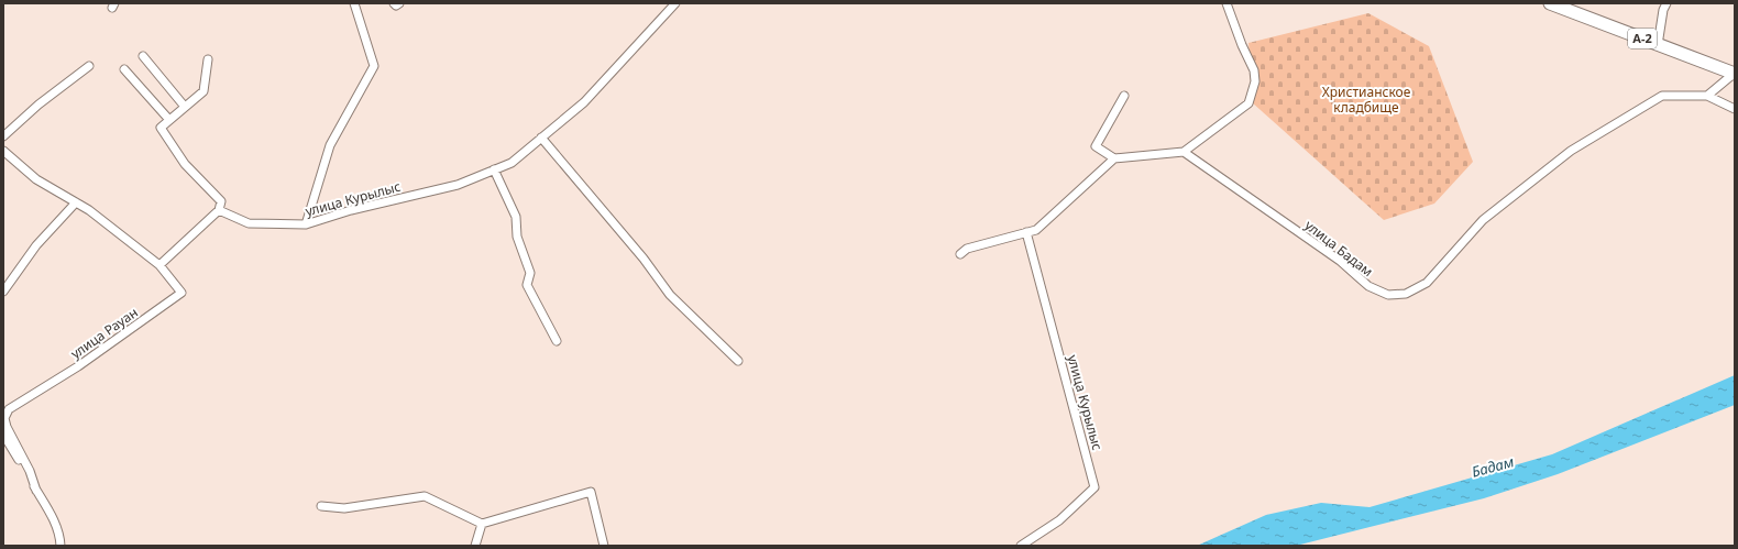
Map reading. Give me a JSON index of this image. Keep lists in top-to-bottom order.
{
  "streets": {
    "highway": ["A-2"],
    "street": ["улица Курылыс", "улица Бадам", "улица Рауан"]
  },
  "water": ["Бадам"],
  "parks": ["Христианское кладбище"]
}
